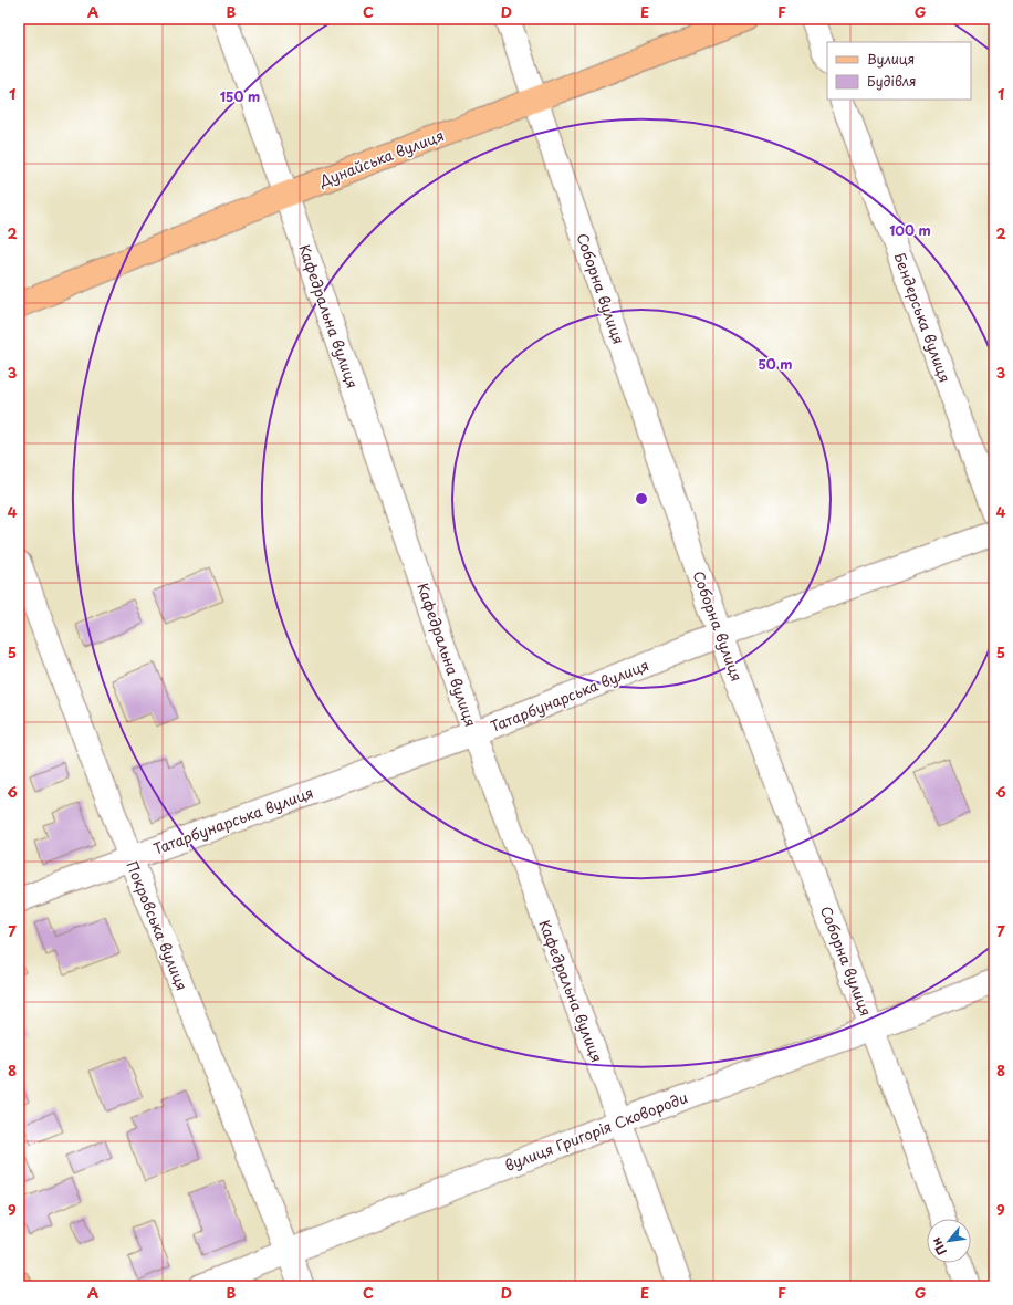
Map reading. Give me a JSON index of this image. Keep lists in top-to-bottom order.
{
  "streets": {
    "main road": ["Дунайська вулиця"],
    "street": [
      "Соборна вулиця",
      "Кафедральна вулиця",
      "Бендерська вулиця",
      "Татарбунарська вулиця",
      "Покровська вулиця",
      "вулиця Григорія Сковороди"
    ]
  },
  "crossings": [
    ["Дунайська вулиця", "Соборна вулиця"],
    ["Дунайська вулиця", "Кафедральна вулиця"],
    ["Соборна вулиця", "Татарбунарська вулиця"],
    ["Соборна вулиця", "вулиця Григорія Сковороди"],
    ["Кафедральна вулиця", "Татарбунарська вулиця"],
    ["Кафедральна вулиця", "вулиця Григорія Сковороди"],
    ["Татарбунарська вулиця", "Покровська вулиця"],
    ["Покровська вулиця", "вулиця Григорія Сковороди"]
  ],
  "legend": ["Вулиця", "Будівля"],
  "north": "bottom left",
  "grid": {
    "columns": [
      "A",
      "B",
      "C",
      "D",
      "E",
      "F",
      "G"
    ],
    "rows": [
      "1",
      "2",
      "3",
      "4",
      "5",
      "6",
      "7",
      "8",
      "9"
    ]
  },
  "rings": ["150 m", "100 m", "50 m"]
}
